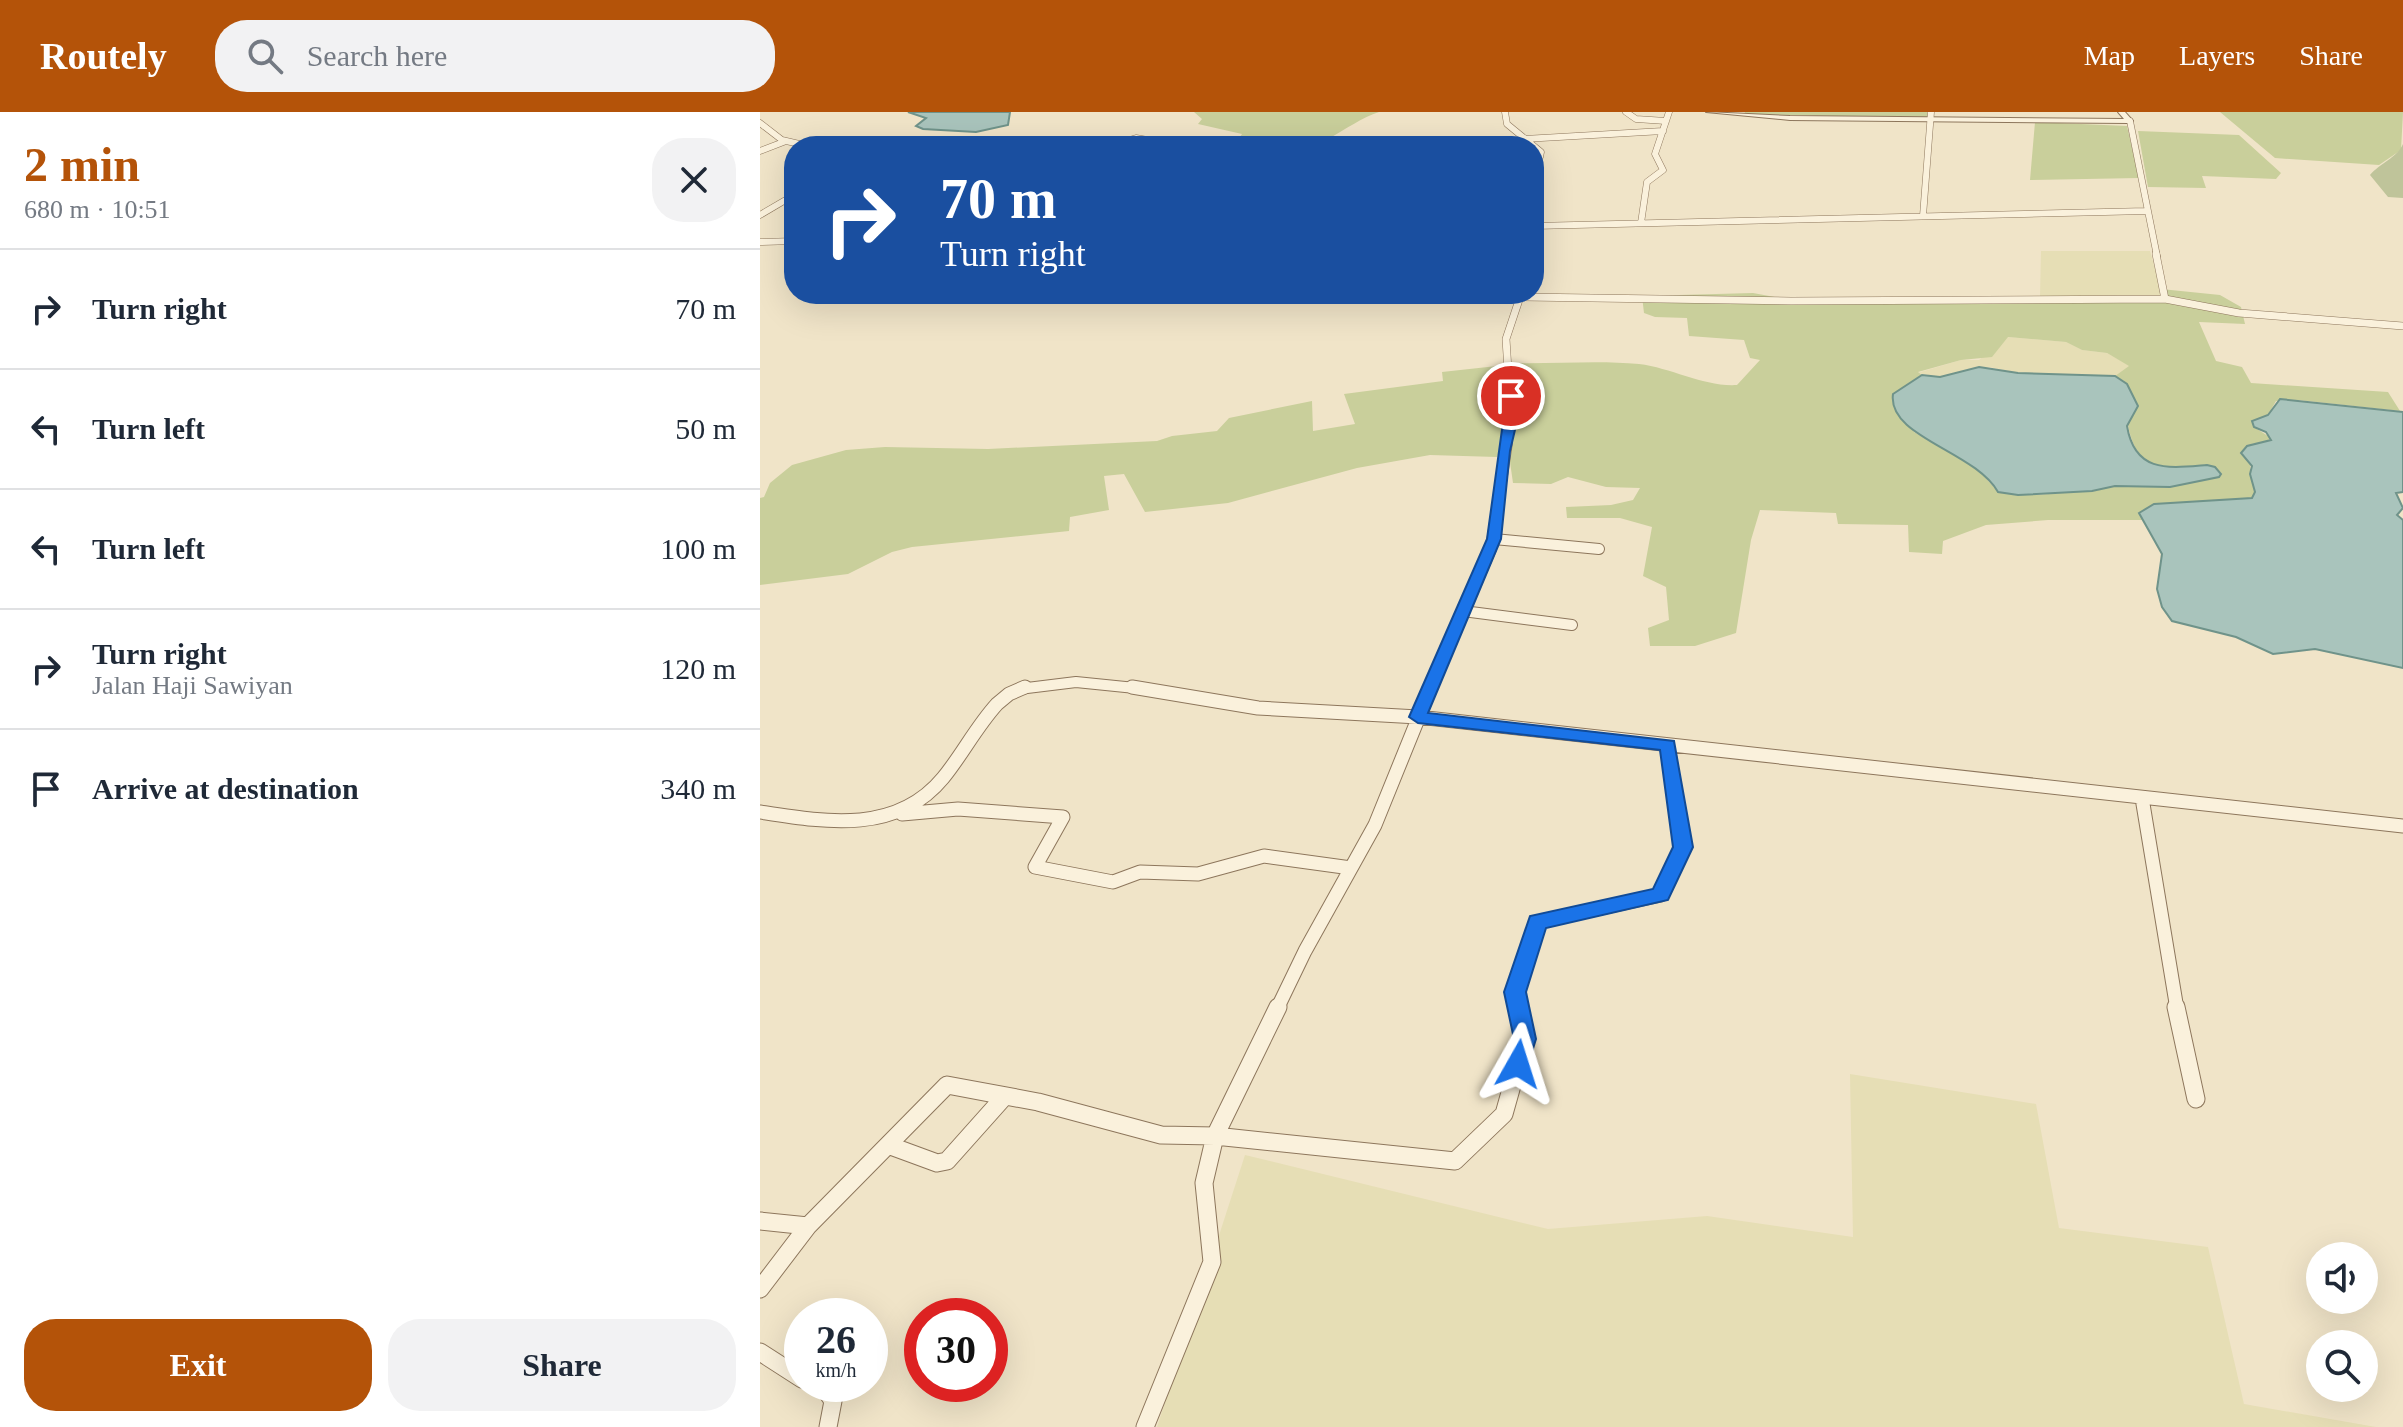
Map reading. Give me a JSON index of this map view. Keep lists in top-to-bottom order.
{
  "page": {
    "header": "Routely",
    "search": "Search here",
    "nav": ["Map", "Layers", "Share"],
    "heading": ["2 min", "680 m · 10:51"],
    "turn": ["70 m", "Turn right"],
    "list": [
      {
        "name": "Turn right",
        "value": "70 m"
      },
      {
        "name": "Turn left",
        "value": "50 m"
      },
      {
        "name": "Turn left",
        "value": "100 m"
      },
      {
        "name": "Turn right",
        "note": "Jalan Haji Sawiyan",
        "value": "120 m"
      },
      {
        "name": "Arrive at destination",
        "value": "340 m"
      }
    ],
    "speed": "26 km/h",
    "limit": "30",
    "buttons": ["Exit", "Share"]
  }
}
